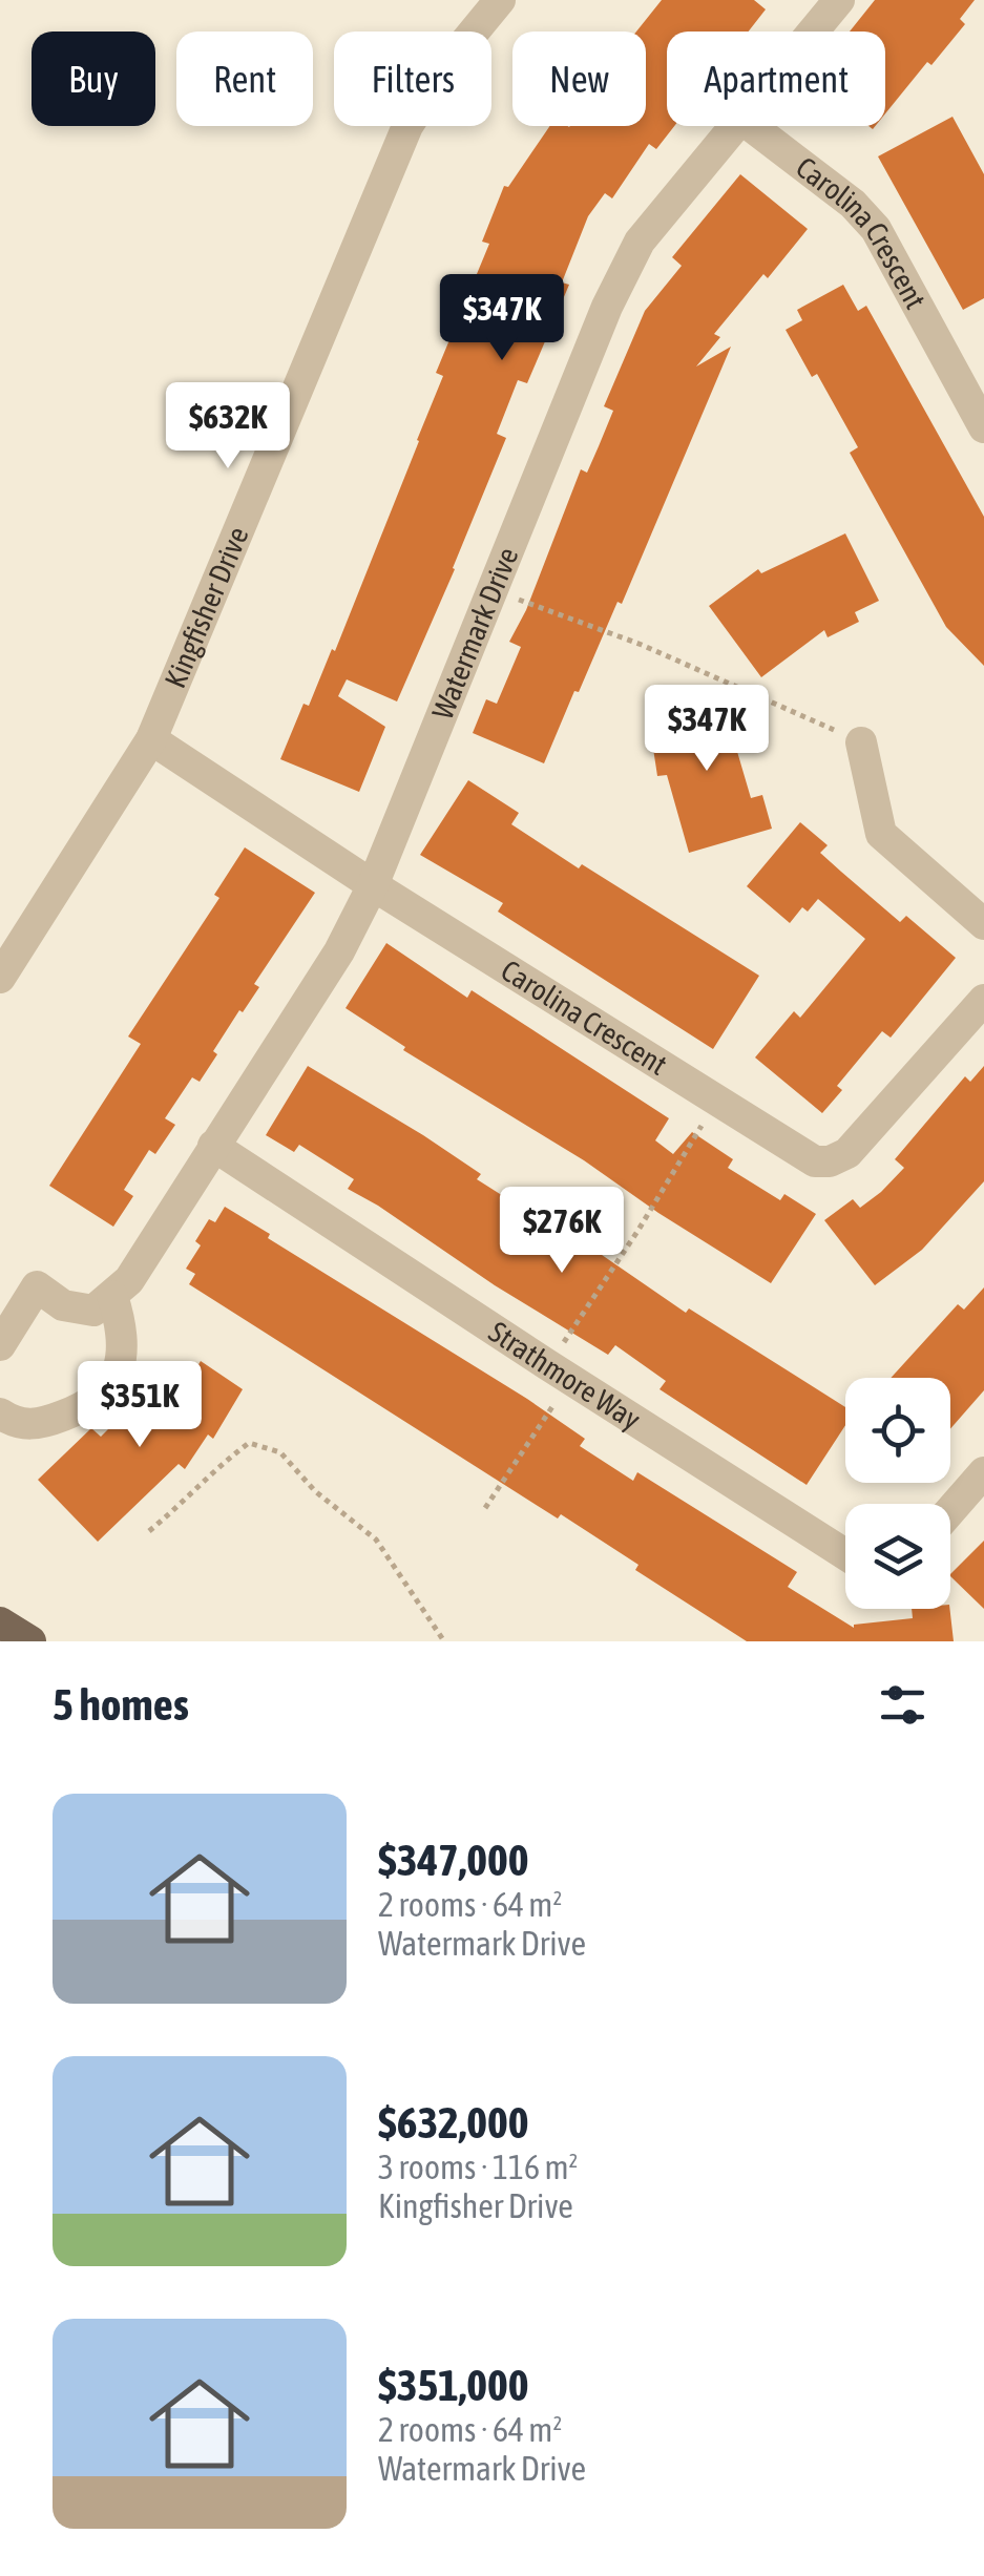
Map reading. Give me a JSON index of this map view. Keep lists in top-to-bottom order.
{
  "streets": {
    "street": [
      "Carolina Crescent",
      "Kingfisher Drive",
      "Watermark Drive",
      "Strathmore Way"
    ]
  },
  "crossings": [
    ["Carolina Crescent", "Kingfisher Drive"],
    ["Carolina Crescent", "Watermark Drive"],
    ["Watermark Drive", "Strathmore Way"]
  ],
  "page": {
    "chip": [
      "Buy",
      "Rent",
      "Filters",
      "New",
      "Apartment"
    ],
    "price": [
      "$347K",
      "$632K",
      "$347K",
      "$276K",
      "$351K"
    ],
    "heading": "5 homes",
    "list": [
      {
        "name": "$347,000",
        "note": "2 rooms · 64 m² · Watermark Drive"
      },
      {
        "name": "$632,000",
        "note": "3 rooms · 116 m² · Kingfisher Drive"
      },
      {
        "name": "$351,000",
        "note": "2 rooms · 64 m² · Watermark Drive"
      }
    ]
  }
}
